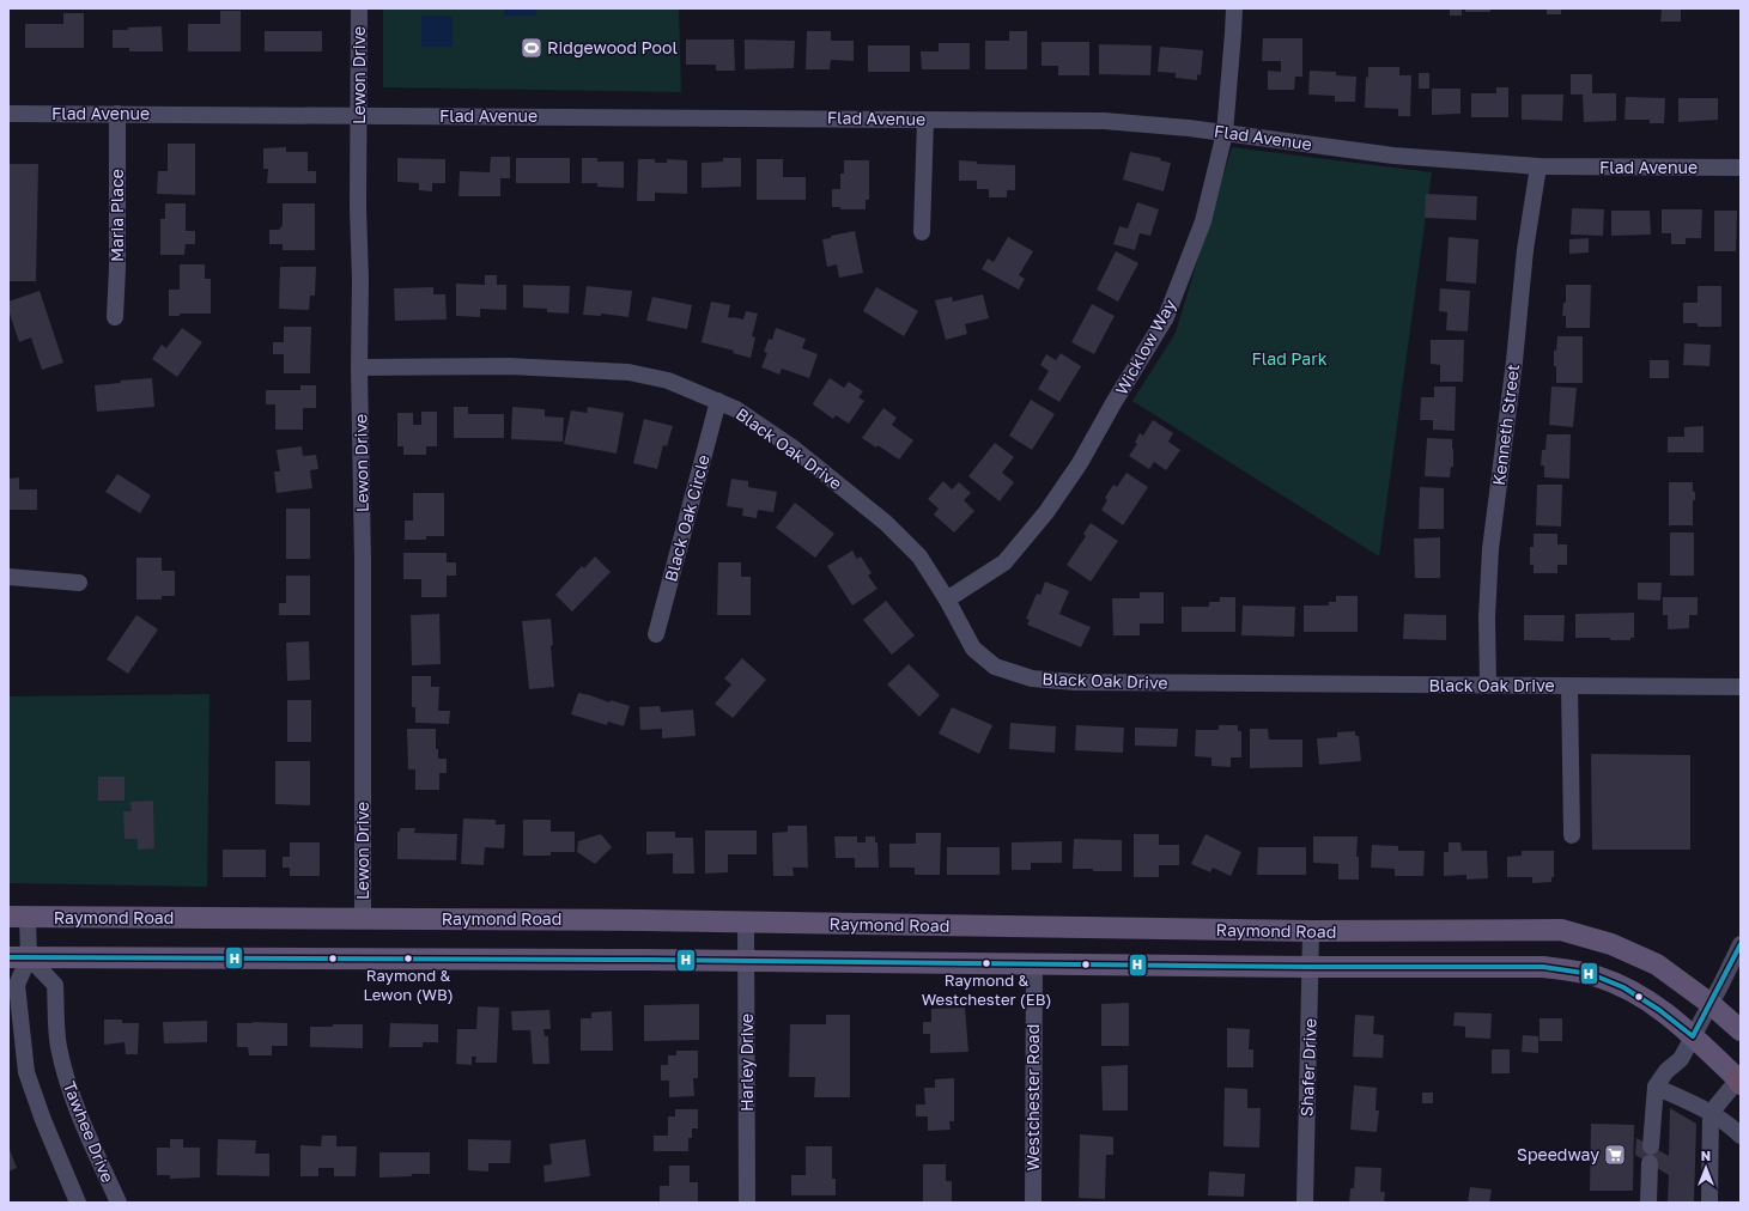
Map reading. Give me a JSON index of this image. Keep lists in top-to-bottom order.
{
  "streets": {
    "main road": ["Raymond Road"],
    "street": [
      "Lewon Drive",
      "Flad Avenue",
      "Maria Place",
      "Wicklow Way",
      "Kenneth Street",
      "Black Oak Drive",
      "Black Oak Circle",
      "Harley Drive",
      "Shafer Drive",
      "Westchester Road",
      "Tawhee Drive"
    ]
  },
  "crossings": [
    ["Lewon Drive", "Flad Avenue"],
    ["Lewon Drive", "Black Oak Drive"],
    ["Lewon Drive", "Raymond Road"],
    ["Flad Avenue", "Maria Place"],
    ["Flad Avenue", "Wicklow Way"],
    ["Flad Avenue", "Kenneth Street"],
    ["Wicklow Way", "Black Oak Drive"],
    ["Kenneth Street", "Black Oak Drive"],
    ["Black Oak Drive", "Black Oak Circle"],
    ["Raymond Road", "Harley Drive"],
    ["Raymond Road", "Shafer Drive"],
    ["Raymond Road", "Westchester Road"],
    ["Raymond Road", "Tawhee Drive"]
  ],
  "parks": ["Flad Park"],
  "places": {
    "sports": ["Ridgewood Pool"],
    "other": ["Raymond & Lewon (WB)", "Raymond & Westchester (EB)"],
    "supermarket": ["Speedway"]
  },
  "lines": ["transit line H"],
  "north": "top"
}
